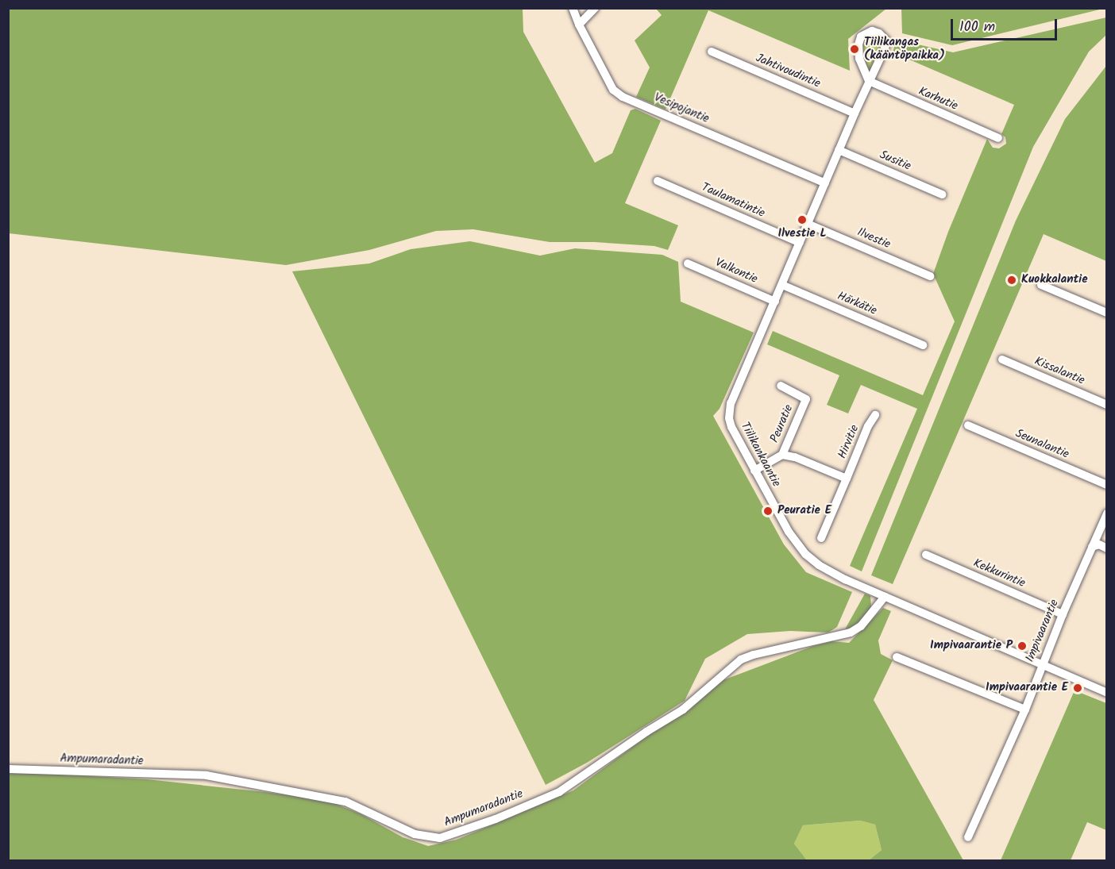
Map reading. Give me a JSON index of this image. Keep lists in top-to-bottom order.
{
  "streets": {
    "street": [
      "Jahtivoudintie",
      "Karhutie",
      "Vesipojantie",
      "Susitie",
      "Taulamatintie",
      "Ilvestie",
      "Valkontie",
      "Härkätie",
      "Kissalantie",
      "Peuratie",
      "Hirvitie",
      "Seunalantie",
      "Tiilikankaantie",
      "Kekkurintie",
      "Impivaarantie",
      "Ampumaradantie"
    ]
  },
  "crossings": [
    ["Jahtivoudintie", "Tiilikankaantie"],
    ["Karhutie", "Tiilikankaantie"],
    ["Vesipojantie", "Tiilikankaantie"],
    ["Susitie", "Tiilikankaantie"],
    ["Taulamatintie", "Tiilikankaantie"],
    ["Ilvestie", "Tiilikankaantie"],
    ["Valkontie", "Tiilikankaantie"],
    ["Härkätie", "Tiilikankaantie"],
    ["Peuratie", "Hirvitie"],
    ["Peuratie", "Tiilikankaantie"],
    ["Tiilikankaantie", "Impivaarantie"],
    ["Tiilikankaantie", "Ampumaradantie"],
    ["Kekkurintie", "Impivaarantie"]
  ],
  "places": [
    "Tiilikangas (kääntöpaikka)",
    "Ilvestie L",
    "Kuokkalantie",
    "Peuratie E",
    "Impivaarantie P",
    "Impivaarantie E"
  ],
  "scale_bar": "100 m"
}
